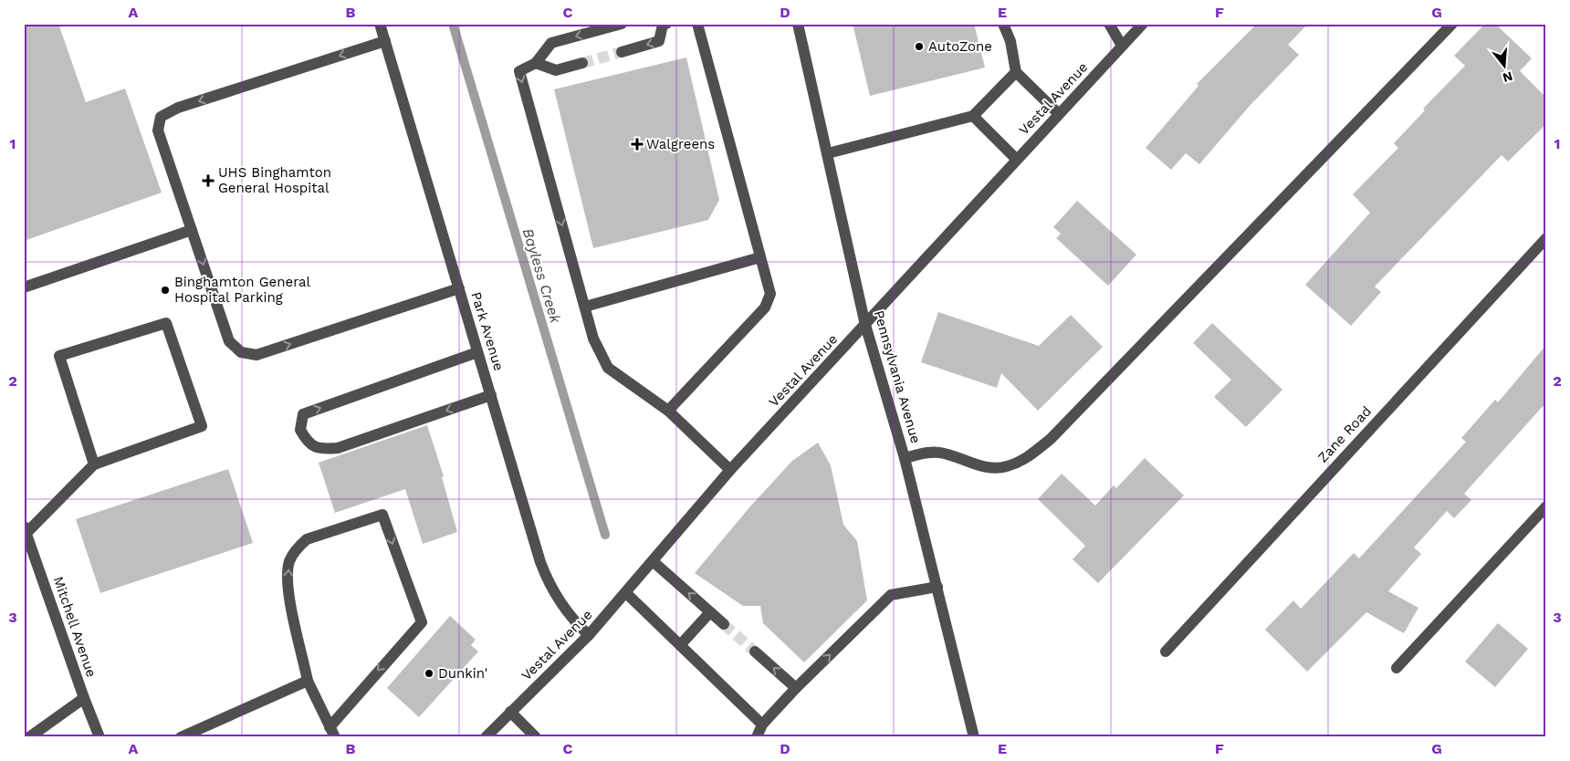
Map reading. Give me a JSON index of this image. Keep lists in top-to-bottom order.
{
  "streets": {
    "street": [
      "Vestal Avenue",
      "Park Avenue",
      "Pennsylvania Avenue",
      "Zane Road",
      "Mitchell Avenue"
    ]
  },
  "crossings": [
    ["Vestal Avenue", "Park Avenue"],
    ["Vestal Avenue", "Pennsylvania Avenue"]
  ],
  "water": ["Bayless Creek"],
  "places": {
    "other": ["AutoZone", "Binghamton General Hospital Parking", "Dunkin'"],
    "health": ["Walgreens", "UHS Binghamton General Hospital"]
  },
  "north": "bottom",
  "grid": {
    "columns": [
      "A",
      "B",
      "C",
      "D",
      "E",
      "F",
      "G"
    ],
    "rows": ["1", "2", "3"]
  }
}
